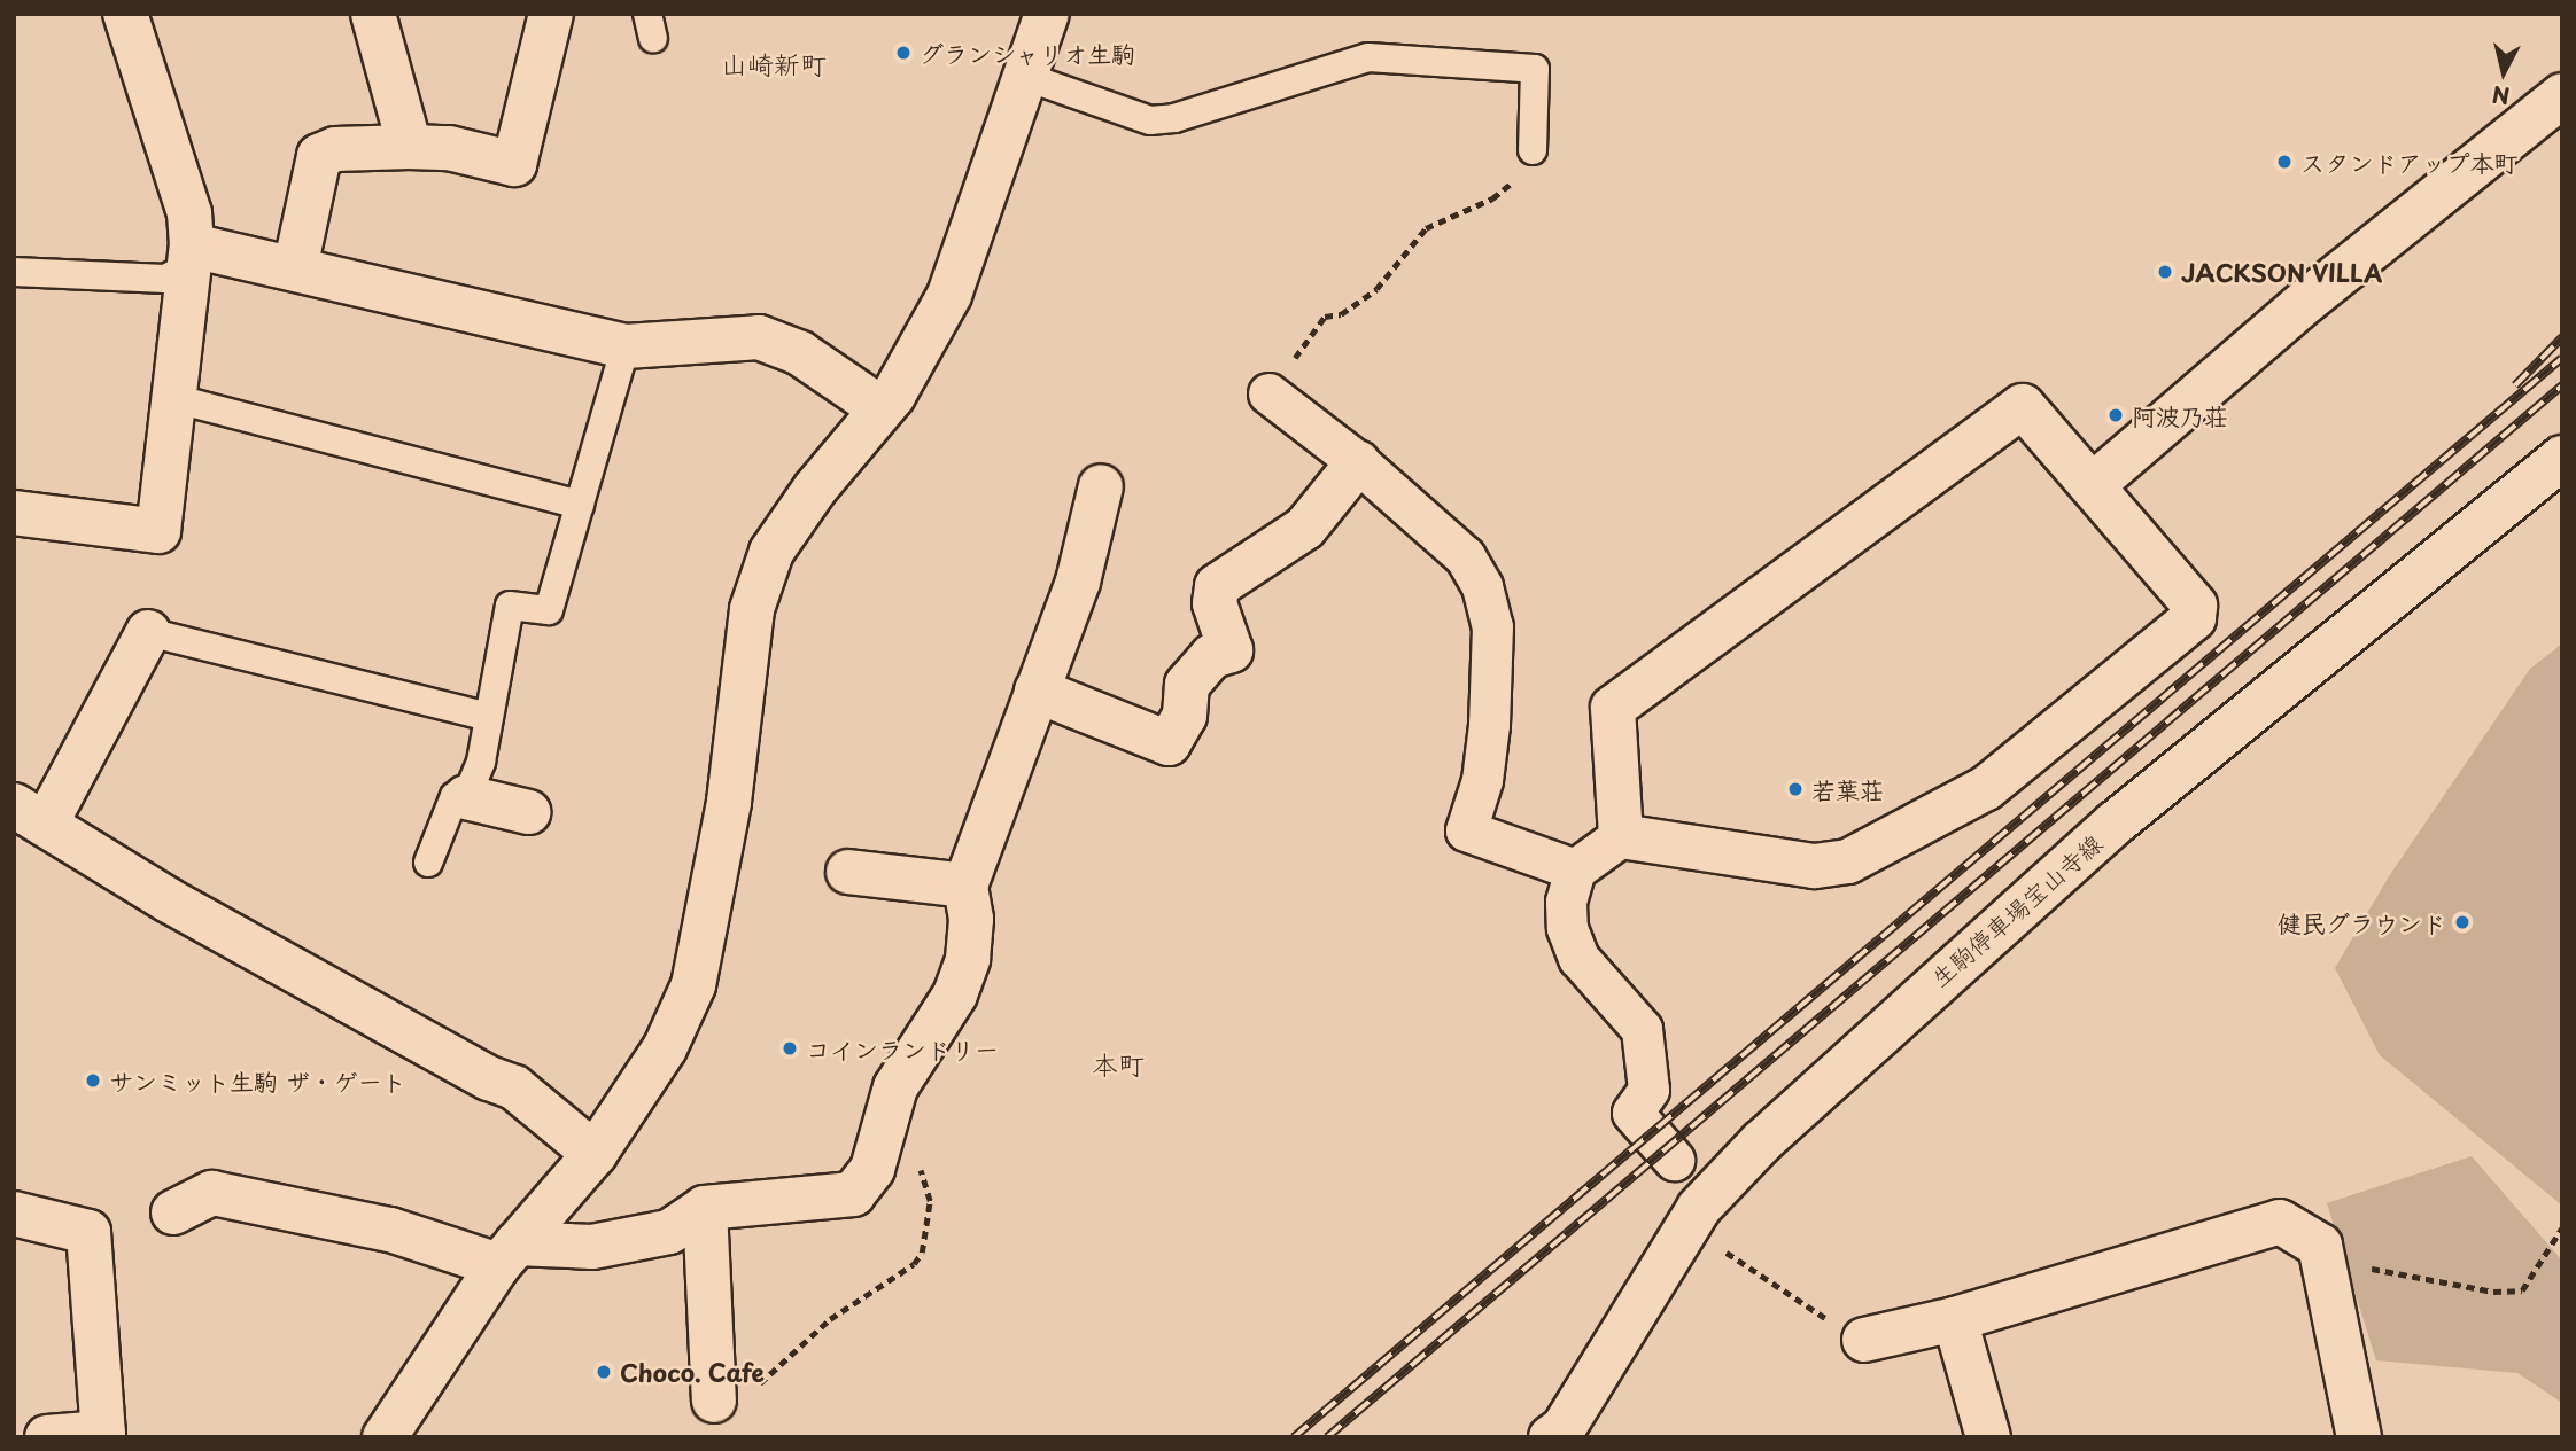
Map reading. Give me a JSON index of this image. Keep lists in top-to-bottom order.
{
  "streets": {
    "street": ["生駒停車場宝山寺線"]
  },
  "districts": ["山崎新町", "本町"],
  "places": [
    "グランシャリオ生駒",
    "スタンドアップ本町",
    "JACKSON VILLA",
    "阿波乃荘",
    "若葉荘",
    "健民グラウンド",
    "コインランドリー",
    "サンミット生駒 ザ・ゲート",
    "Choco. Cafe"
  ],
  "north": "bottom"
}
